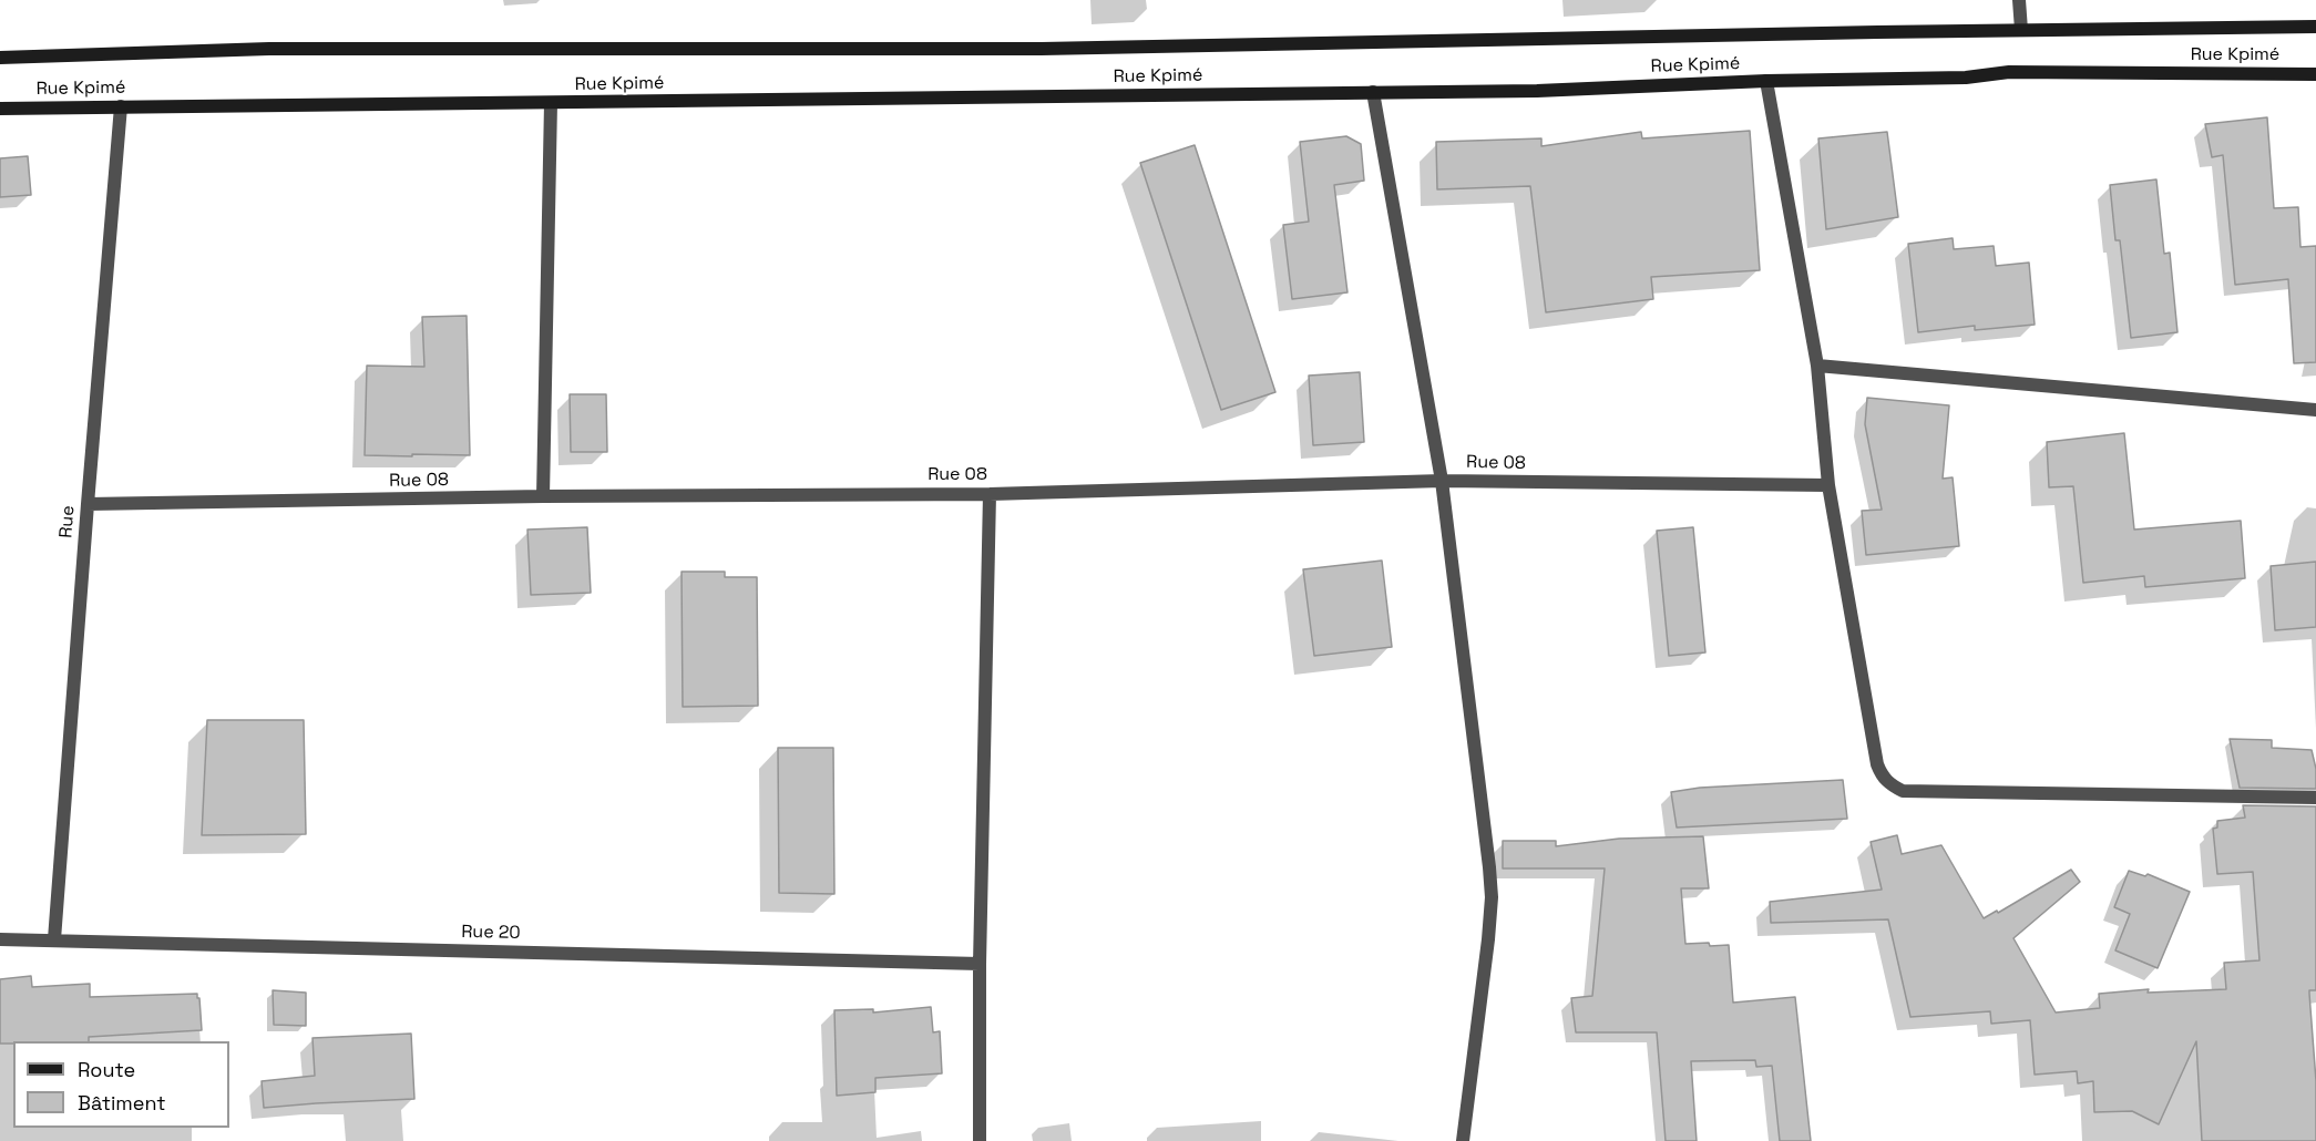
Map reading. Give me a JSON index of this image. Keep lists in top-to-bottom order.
{
  "streets": {
    "main road": ["Rue Kpimé"],
    "street": ["Rue 08", "Rue", "Rue 20"]
  },
  "crossings": [
    ["Rue Kpimé", "Rue"],
    ["Rue 08", "Rue"],
    ["Rue", "Rue 20"]
  ],
  "legend": ["Route", "Bâtiment"]
}
